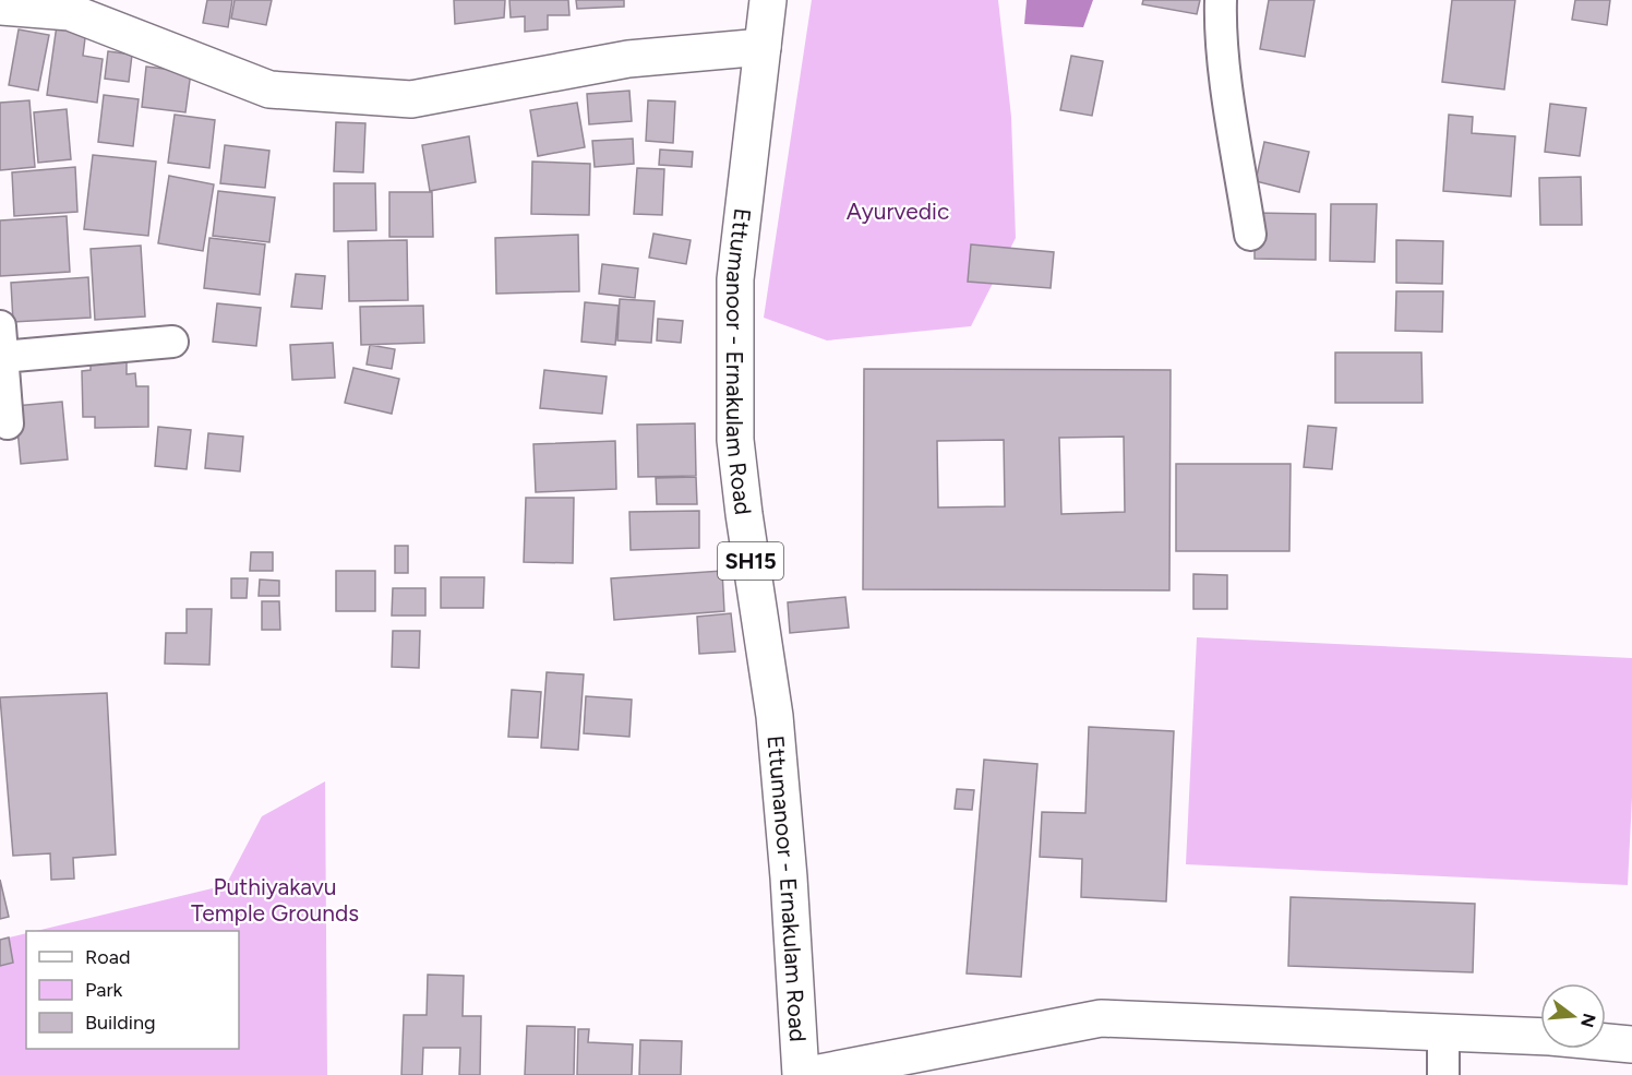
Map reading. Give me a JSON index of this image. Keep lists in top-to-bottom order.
{
  "streets": {
    "main road": ["Ettumanoor - Ernakulam Road", "SH15"]
  },
  "parks": ["Ayurvedic", "Puthiyakavu Temple Grounds"],
  "legend": ["Road", "Park", "Building"],
  "north": "right"
}
